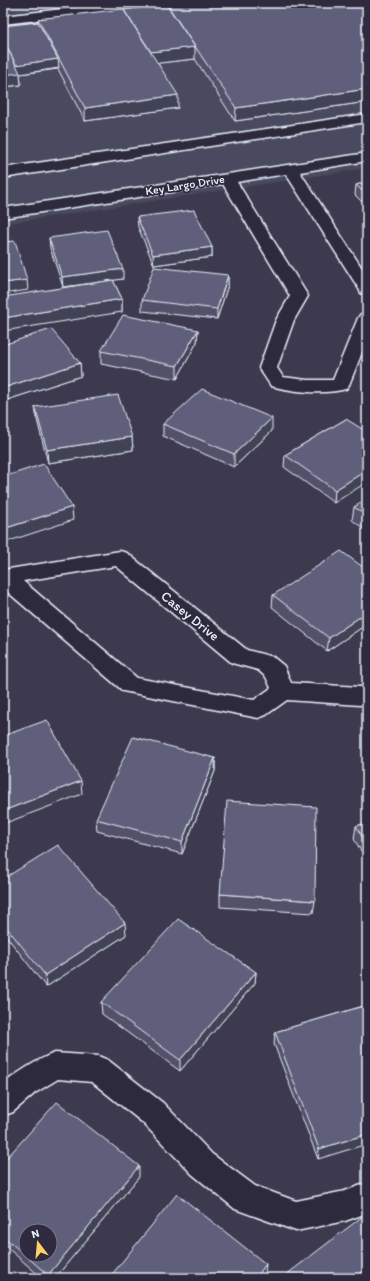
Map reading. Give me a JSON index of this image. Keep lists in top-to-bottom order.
{
  "streets": {
    "street": ["Key Largo Drive", "Casey Drive"]
  },
  "north": "top"
}
